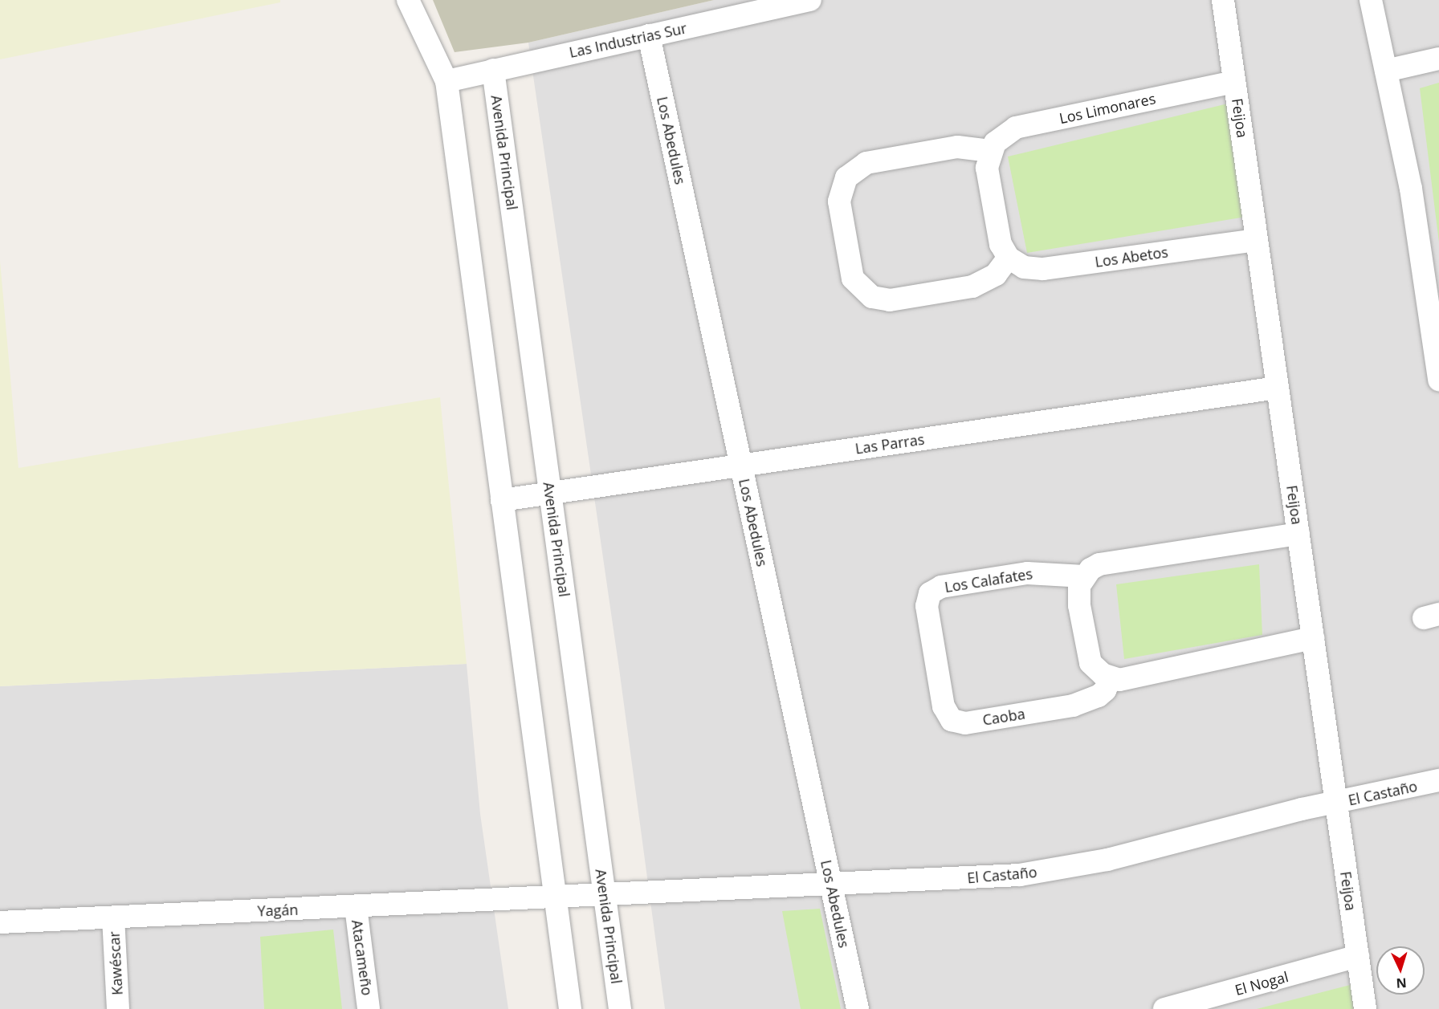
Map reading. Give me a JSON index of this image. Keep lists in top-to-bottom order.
{
  "streets": {
    "street": [
      "Las Industrias Sur",
      "Los Limonares",
      "Feijoa",
      "Los Abedules",
      "Avenida Principal",
      "Los Abetos",
      "Las Parras",
      "Los Calafates",
      "Caoba",
      "El Castaño",
      "Yagán",
      "Atacameño",
      "Kawéscar",
      "El Nogal"
    ]
  },
  "crossings": [
    ["Las Industrias Sur", "Los Abedules"],
    ["Las Industrias Sur", "Avenida Principal"],
    ["Los Limonares", "Feijoa"],
    ["Los Limonares", "Los Abetos"],
    ["Feijoa", "Los Abetos"],
    ["Feijoa", "Las Parras"],
    ["Feijoa", "El Castaño"],
    ["Feijoa", "El Nogal"],
    ["Los Abedules", "Las Parras"],
    ["Los Abedules", "El Castaño"],
    ["Avenida Principal", "Las Parras"],
    ["Avenida Principal", "El Castaño"],
    ["Los Calafates", "Caoba"],
    ["El Castaño", "Yagán"],
    ["Yagán", "Atacameño"],
    ["Yagán", "Kawéscar"]
  ],
  "north": "bottom"
}
